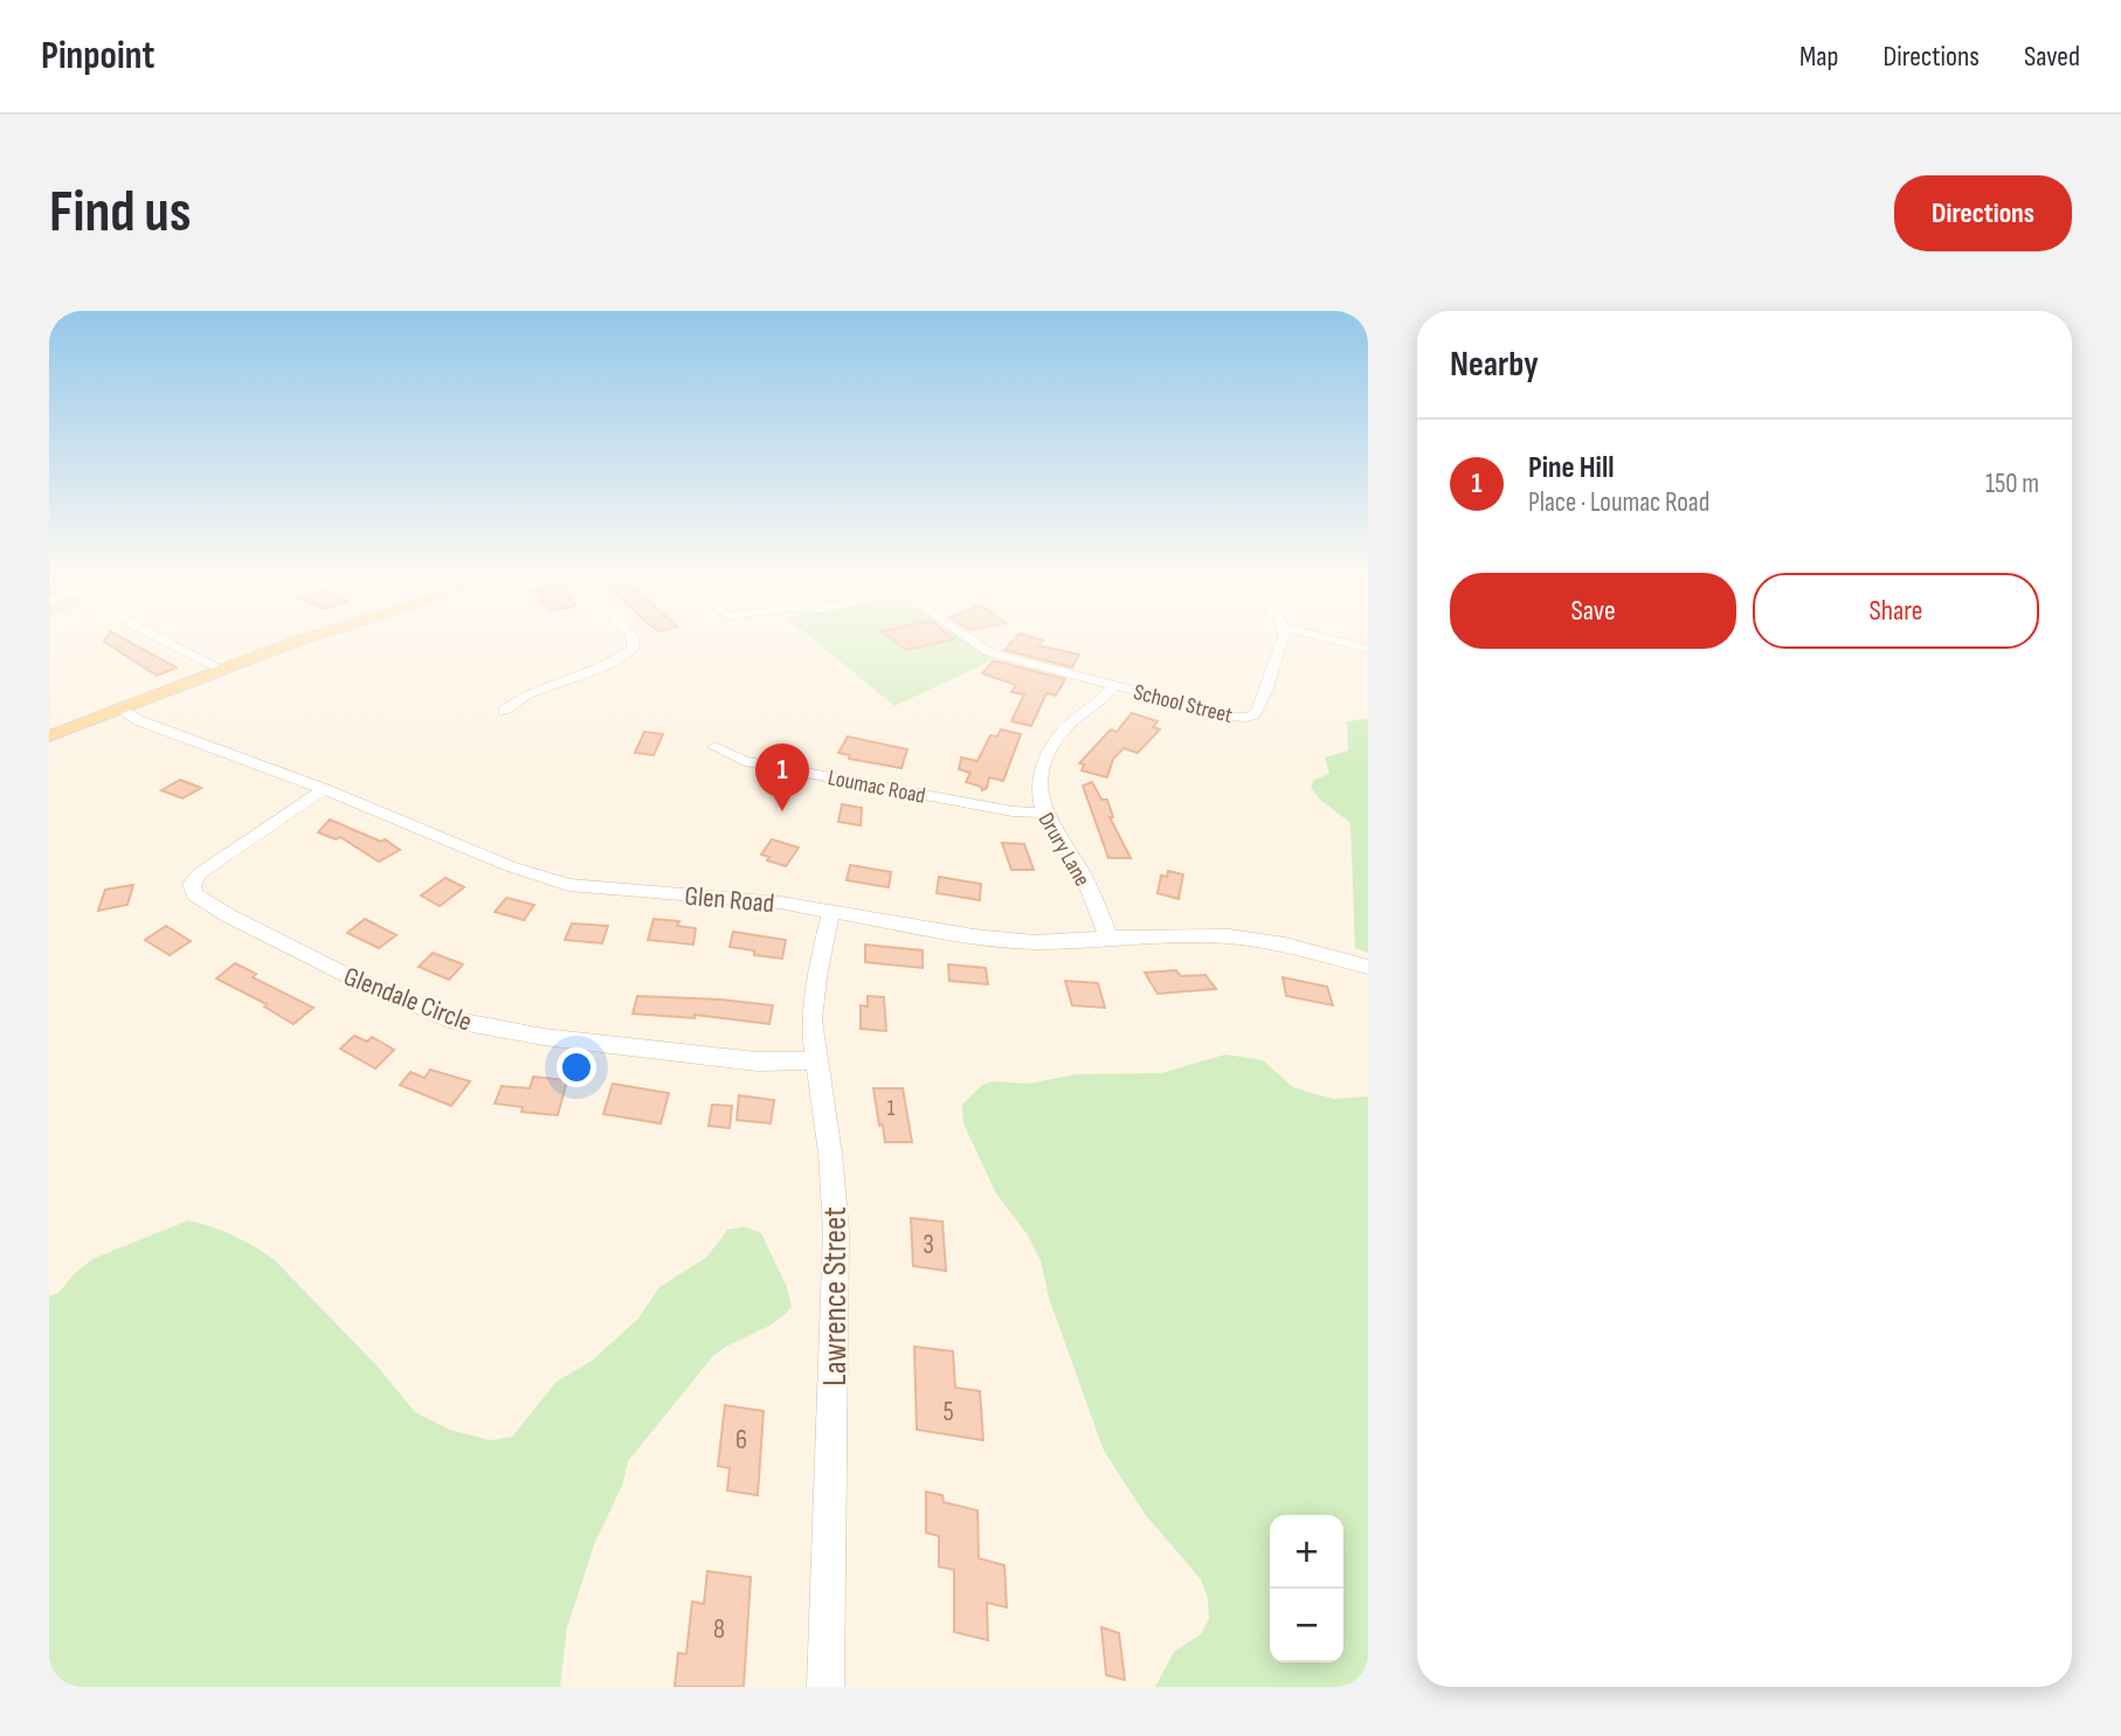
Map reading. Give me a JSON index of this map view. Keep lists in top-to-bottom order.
{
  "streets": {
    "street": [
      "School Street",
      "Loumac Road",
      "Drury Lane",
      "Glen Road",
      "Glendale Circle",
      "Lawrence Street"
    ]
  },
  "crossings": [
    ["School Street", "Drury Lane"],
    ["Loumac Road", "Drury Lane"],
    ["Drury Lane", "Glen Road"],
    ["Glen Road", "Glendale Circle"],
    ["Glen Road", "Lawrence Street"],
    ["Glendale Circle", "Lawrence Street"]
  ],
  "house_numbers": [
    "1",
    "3",
    "5",
    "6",
    "8"
  ],
  "page": {
    "header": "Pinpoint",
    "nav": ["Map", "Directions", "Saved"],
    "buttons": [
      "Directions",
      ["Save", "Share"]
    ],
    "title": "Find us",
    "heading": "Nearby",
    "list": [
      {
        "mark": "1",
        "name": "Pine Hill",
        "note": "Place · Loumac Road",
        "value": "150 m"
      }
    ],
    "pins": "1",
    "map_buttons": ["+", "−"]
  }
}
